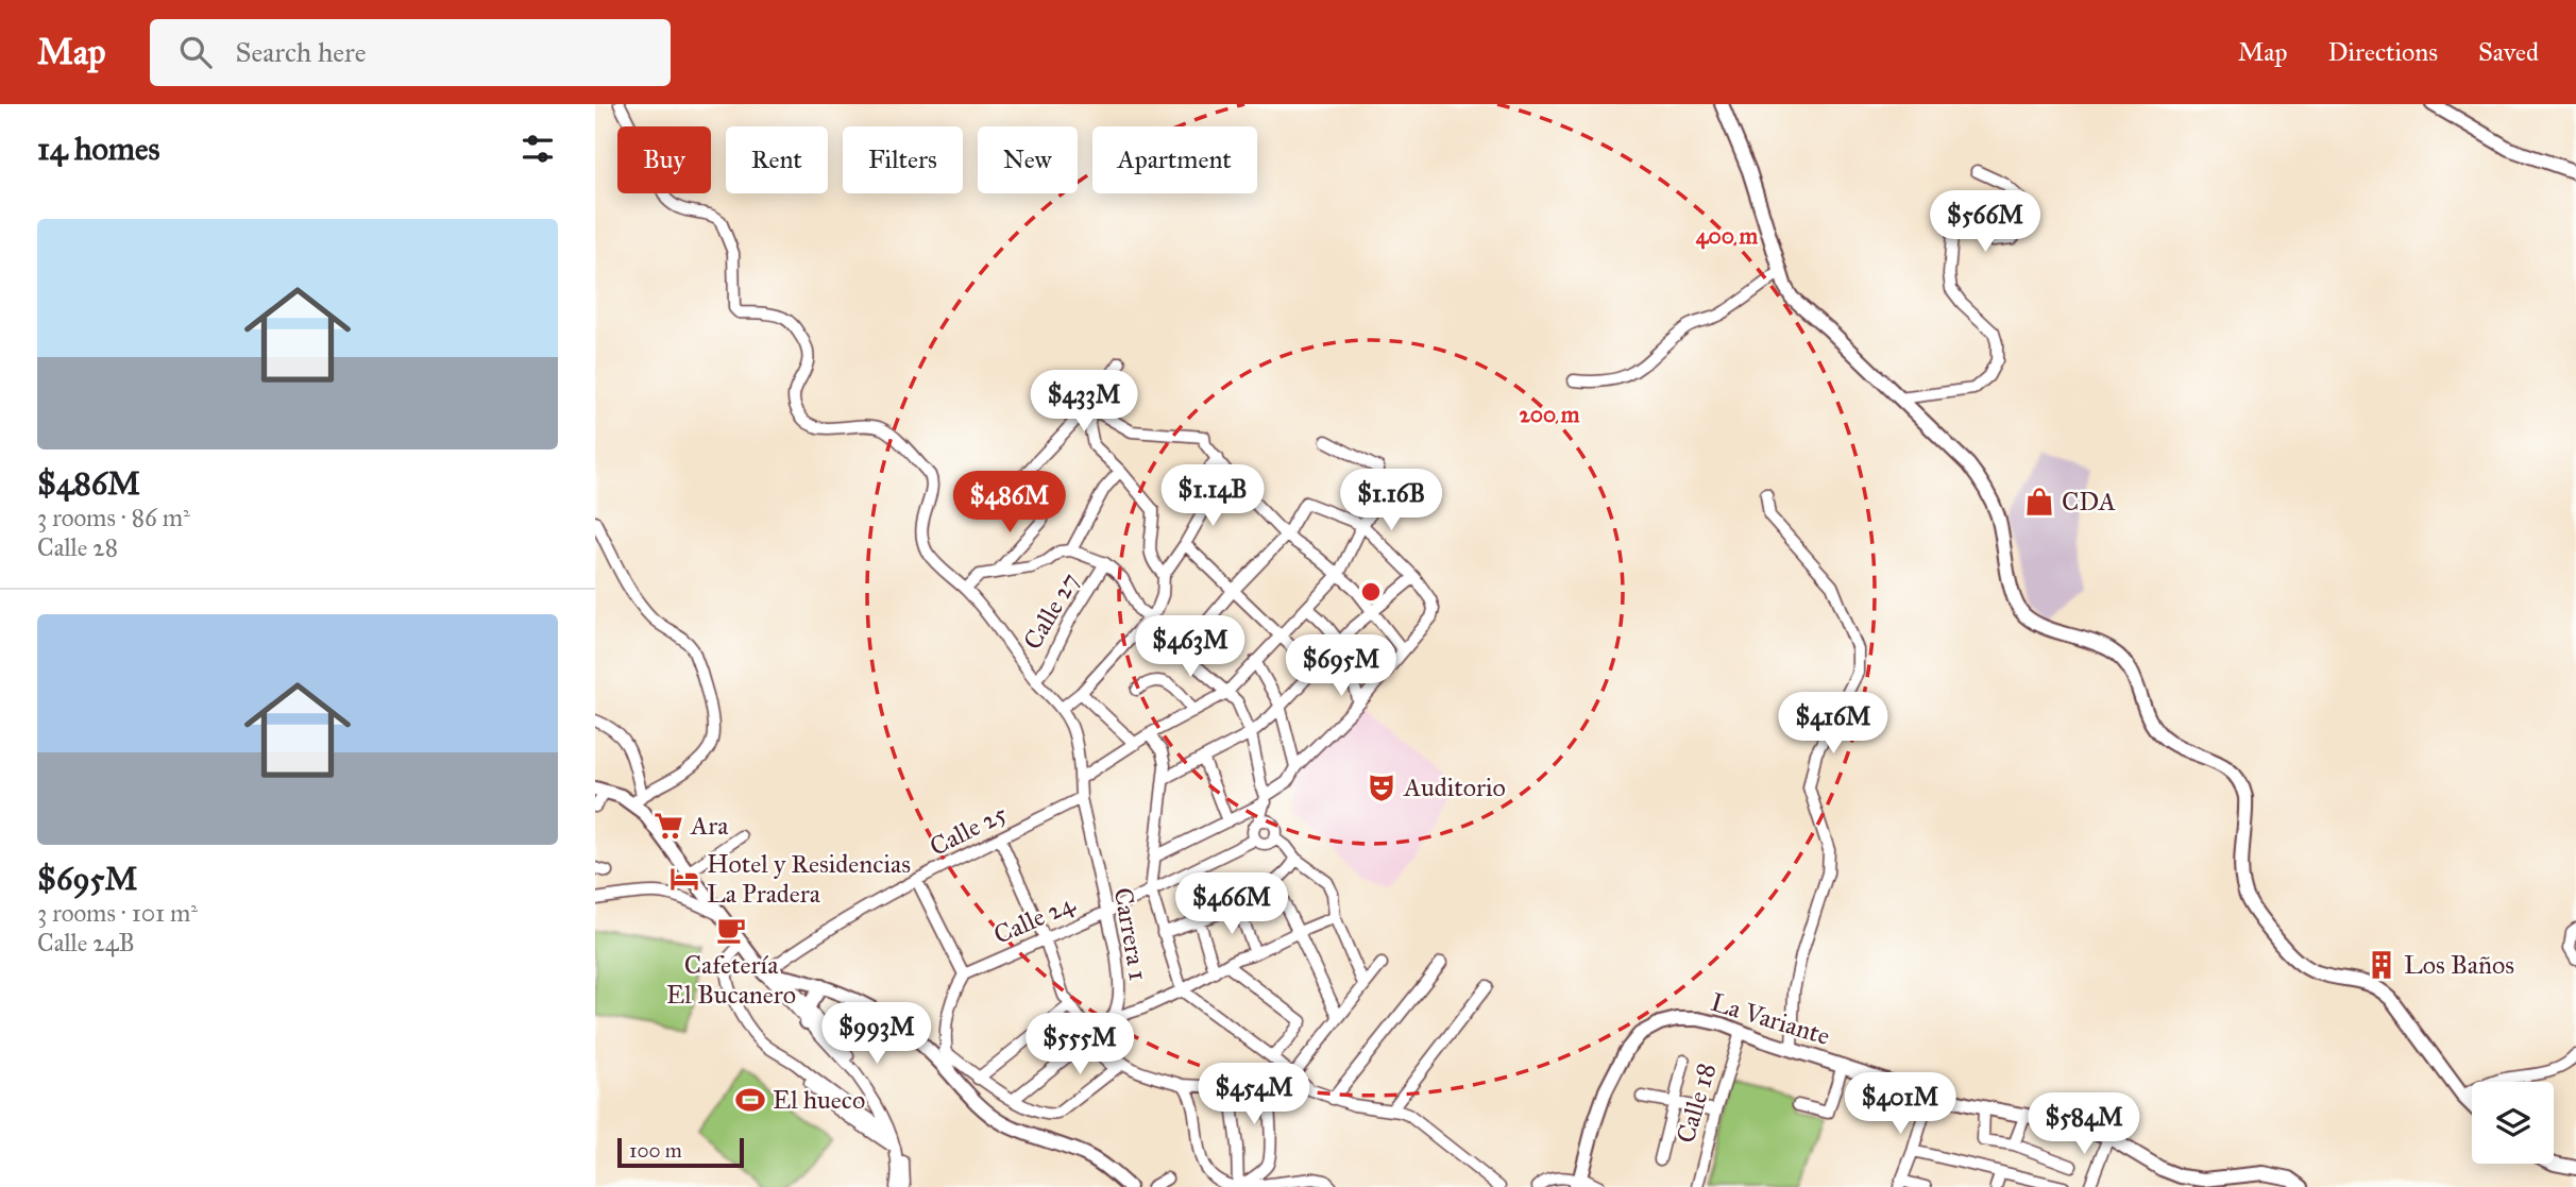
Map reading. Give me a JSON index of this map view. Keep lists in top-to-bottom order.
{
  "streets": {
    "main road": ["La Variante"],
    "street": [
      "Calle 27",
      "Calle 25",
      "Calle 24",
      "Carrera 1",
      "Calle 18"
    ]
  },
  "crossings": [
    ["Calle 27", "Carrera 1"],
    ["Calle 25", "Carrera 1"],
    ["Calle 24", "Carrera 1"],
    ["La Variante", "Calle 18"]
  ],
  "places": {
    "shop": ["CDA"],
    "theatre": ["Auditorio"],
    "supermarket": ["Ara"],
    "hotel": ["Hotel y Residencias La Pradera"],
    "cafe": ["Cafetería El Bucanero"],
    "building": ["Los Baños"],
    "sports": ["El hueco"]
  },
  "scale_bar": "100 m",
  "page": {
    "header": "Map",
    "search": "Search here",
    "nav": ["Map", "Directions", "Saved"],
    "heading": "14 homes",
    "chip": [
      "Buy",
      "Rent",
      "Filters",
      "New",
      "Apartment"
    ],
    "price": [
      "$566M",
      "$433M",
      "$1.14B",
      "$1.16B",
      "$486M",
      "$463M",
      "$695M",
      "$416M",
      "$466M",
      "$993M",
      "$555M",
      "$454M",
      "$401M",
      "$584M"
    ],
    "list": [
      {
        "name": "$486M",
        "note": "3 rooms · 86 m² · Calle 28"
      },
      {
        "name": "$695M",
        "note": "3 rooms · 101 m² · Calle 24B"
      }
    ],
    "scale": "100 m"
  },
  "rings": ["400 m", "200 m"]
}
